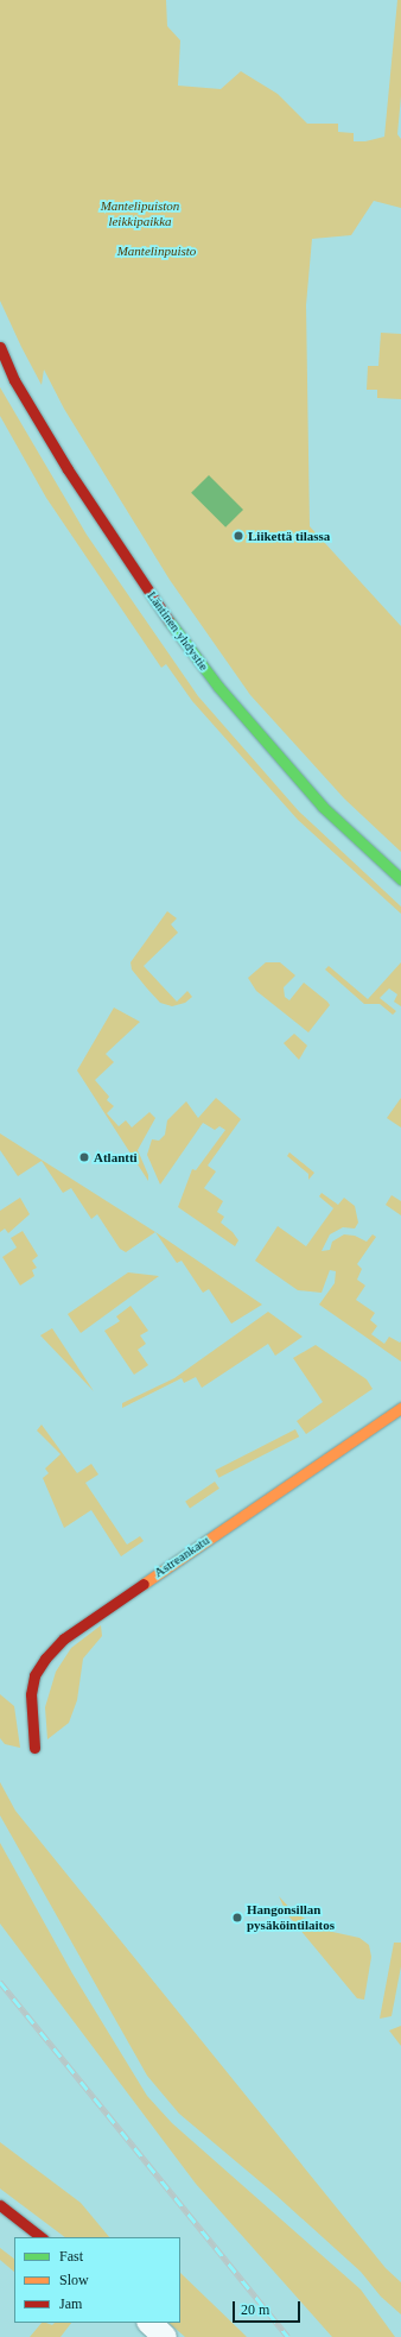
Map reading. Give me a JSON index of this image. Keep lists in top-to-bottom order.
{
  "streets": {
    "main road": ["Läntinen yhdystie", "Astreankatu"]
  },
  "parks": ["Mantelipuiston leikkipaikka", "Mantelinpuisto"],
  "places": ["Liikettä tilassa", "Atlantti", "Hangonsillan pysäköintilaitos"],
  "legend": ["Fast", "Slow", "Jam"],
  "scale_bar": "20 m"
}
